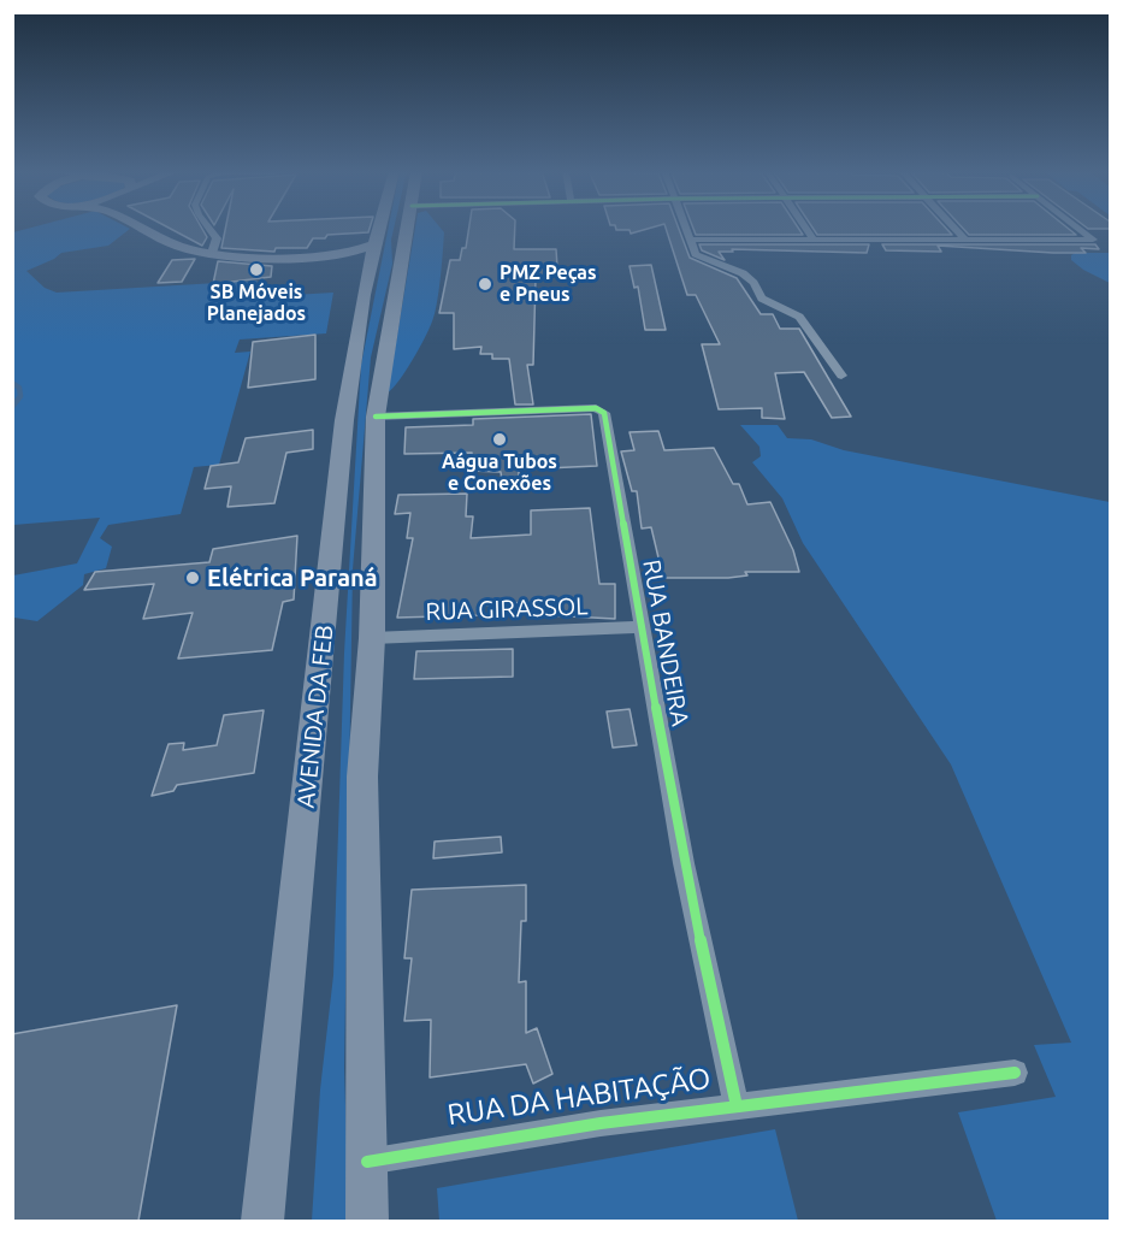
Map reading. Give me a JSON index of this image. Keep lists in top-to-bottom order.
{
  "streets": {
    "main road": ["AVENIDA DA FEB"],
    "street": ["RUA GIRASSOL", "RUA BANDEIRA", "RUA DA HABITAÇÃO"]
  },
  "crossings": [
    ["RUA GIRASSOL", "RUA BANDEIRA"],
    ["RUA GIRASSOL", "AVENIDA DA FEB"],
    ["RUA BANDEIRA", "AVENIDA DA FEB"],
    ["RUA BANDEIRA", "RUA DA HABITAÇÃO"],
    ["AVENIDA DA FEB", "RUA DA HABITAÇÃO"]
  ],
  "places": [
    "SB Móveis Planejados",
    "PMZ Peças e Pneus",
    "Aágua Tubos e Conexões",
    "Elétrica Paraná"
  ]
}
